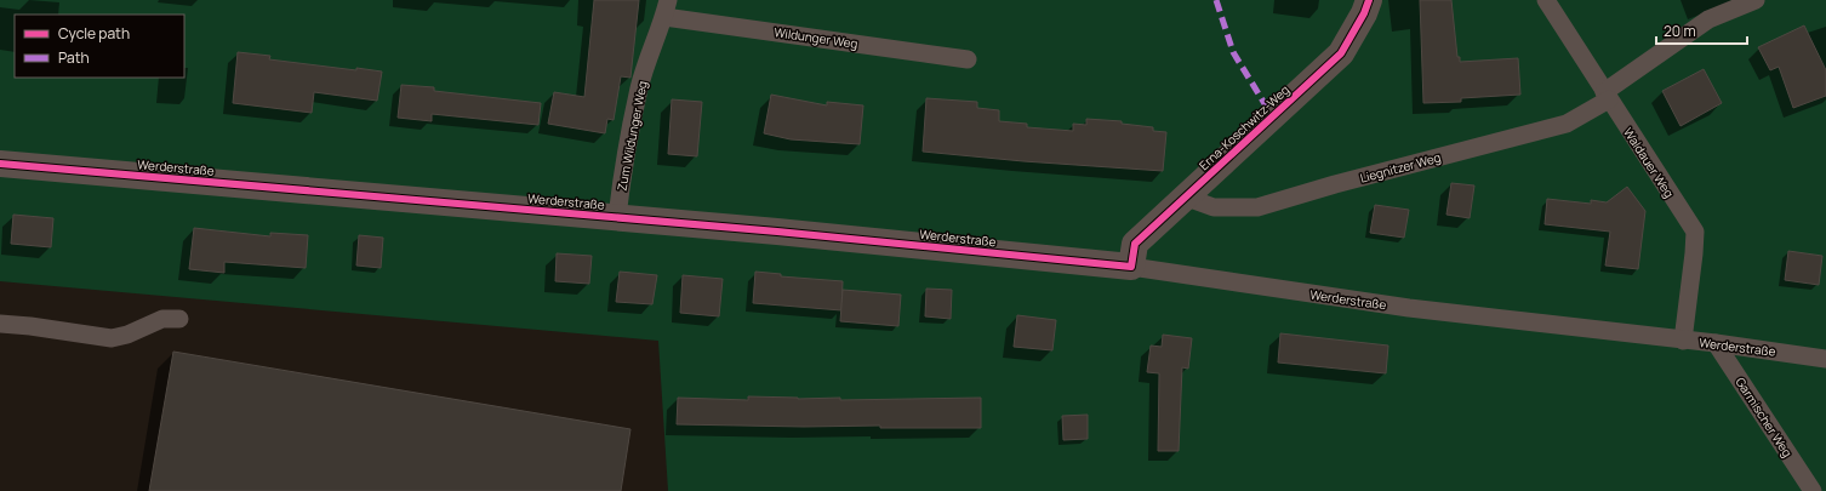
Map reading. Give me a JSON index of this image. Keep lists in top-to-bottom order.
{
  "streets": {
    "street": ["Erna-Koschwitz-Weg", "Werderstraße"],
    "lane": [
      "Wildunger Weg",
      "Zum Wildunger Weg",
      "Waldauer Weg",
      "Liegnitzer Weg",
      "Garmischer Weg"
    ]
  },
  "crossings": [
    ["Wildunger Weg", "Zum Wildunger Weg"],
    ["Erna-Koschwitz-Weg", "Werderstraße"],
    ["Erna-Koschwitz-Weg", "Liegnitzer Weg"],
    ["Zum Wildunger Weg", "Werderstraße"],
    ["Waldauer Weg", "Werderstraße"],
    ["Waldauer Weg", "Liegnitzer Weg"],
    ["Werderstraße", "Garmischer Weg"]
  ],
  "legend": ["Cycle path", "Path"],
  "scale_bar": "20 m"
}
